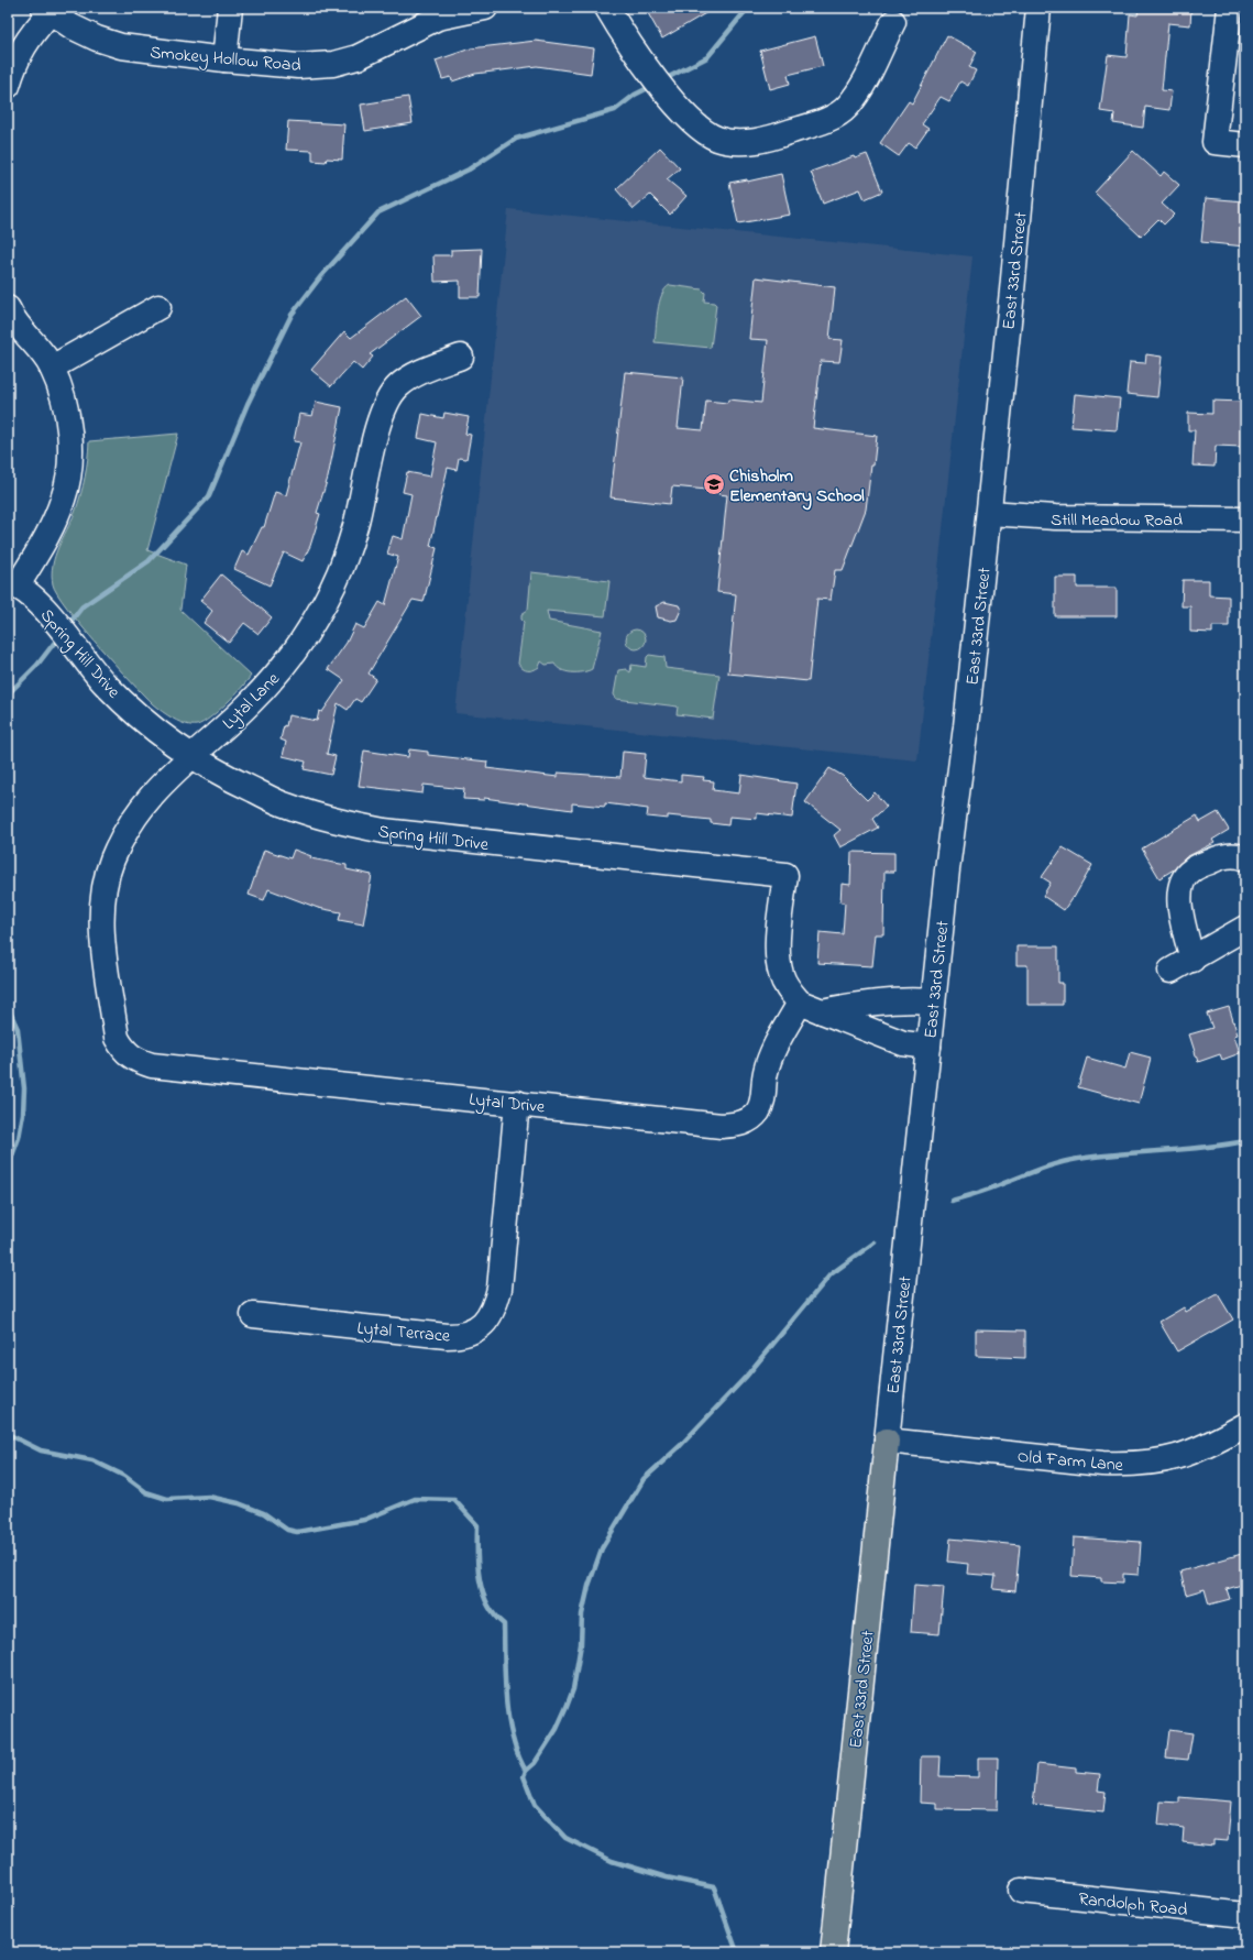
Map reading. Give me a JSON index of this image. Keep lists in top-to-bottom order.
{
  "streets": {
    "main road": ["East 33rd Street"],
    "street": [
      "Smokey Hollow Road",
      "Still Meadow Road",
      "Spring Hill Drive",
      "Lytal Lane",
      "Lytal Drive",
      "Lytal Terrace",
      "Old Farm Lane",
      "Randolph Road"
    ]
  },
  "crossings": [
    ["East 33rd Street", "Still Meadow Road"],
    ["East 33rd Street", "Spring Hill Drive"],
    ["East 33rd Street", "Old Farm Lane"],
    ["Spring Hill Drive", "Lytal Lane"],
    ["Spring Hill Drive", "Lytal Drive"],
    ["Lytal Lane", "Lytal Drive"],
    ["Lytal Drive", "Lytal Terrace"]
  ],
  "places": {
    "school or university": ["Chisholm Elementary School"]
  }
}
